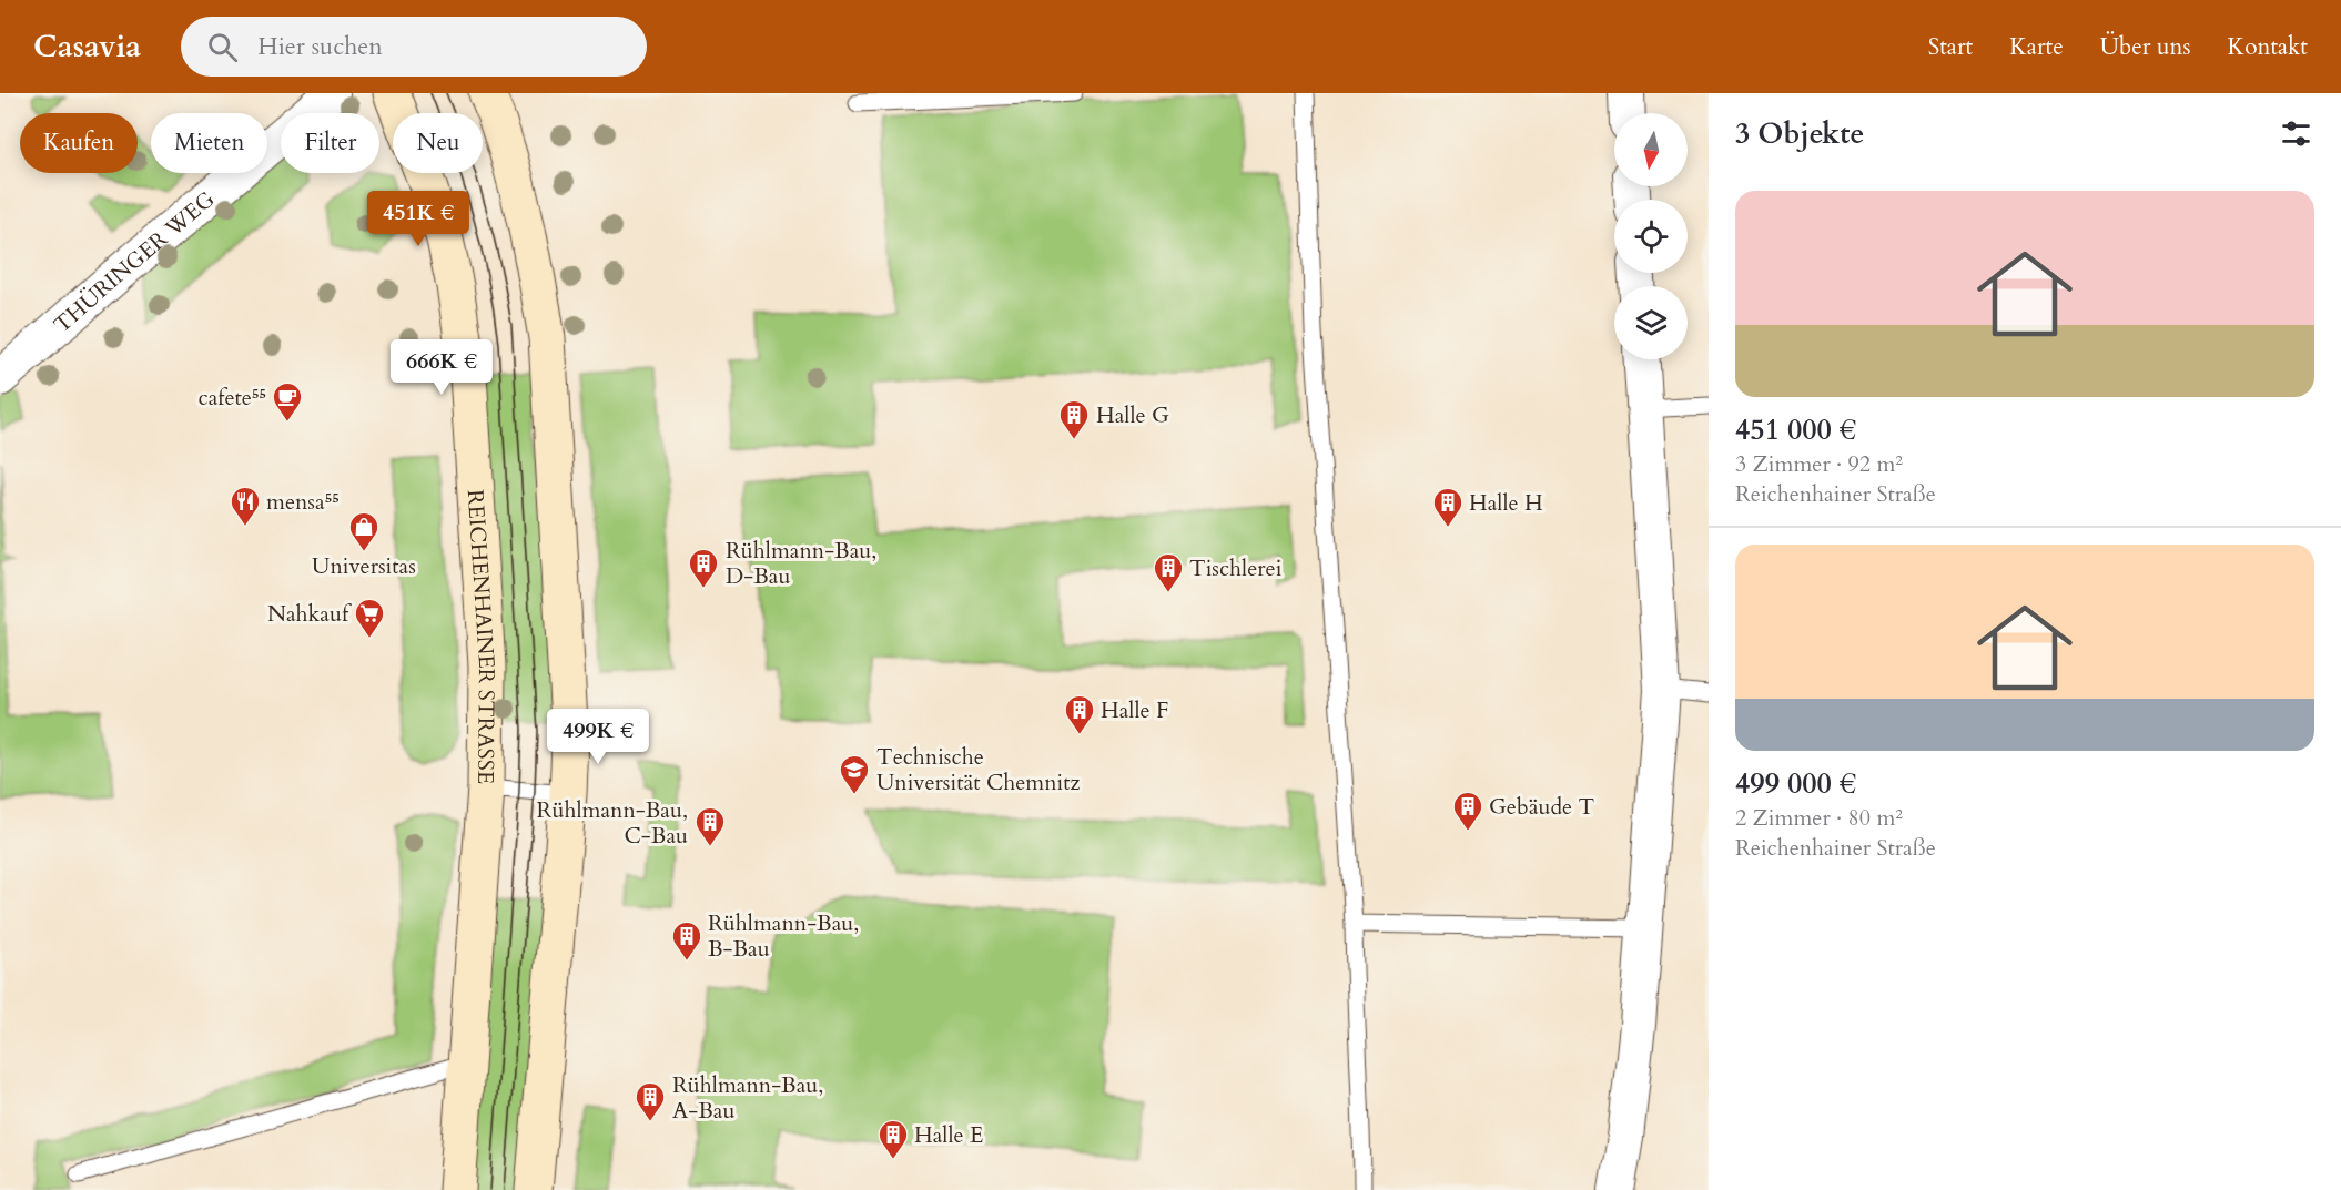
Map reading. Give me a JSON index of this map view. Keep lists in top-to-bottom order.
{
  "streets": {
    "street": ["THÜRINGER WEG", "REICHENHAINER STRASSE"]
  },
  "places": {
    "cafe": ["cafete⁵⁵"],
    "building": [
      "Halle G",
      "Halle H",
      "Rühlmann-Bau, D-Bau",
      "Tischlerei",
      "Halle F",
      "Gebäude T",
      "Rühlmann-Bau, C-Bau",
      "Rühlmann-Bau, B-Bau",
      "Rühlmann-Bau, A-Bau",
      "Halle E"
    ],
    "restaurant": ["mensa⁵⁵"],
    "shop": ["Universitas"],
    "supermarket": ["Nahkauf"],
    "school or university": ["Technische Universität Chemnitz"]
  },
  "north": "bottom",
  "page": {
    "header": "Casavia",
    "search": "Hier suchen",
    "nav": [
      "Start",
      "Karte",
      "Über uns",
      "Kontakt"
    ],
    "heading": "3 Objekte",
    "chip": [
      "Kaufen",
      "Mieten",
      "Filter",
      "Neu"
    ],
    "list": [
      {
        "name": "451 000 €",
        "note": "3 Zimmer · 92 m² · Reichenhainer Straße"
      },
      {
        "name": "499 000 €",
        "note": "2 Zimmer · 80 m² · Reichenhainer Straße"
      }
    ],
    "price": ["451K €", "666K €", "499K €"]
  }
}
